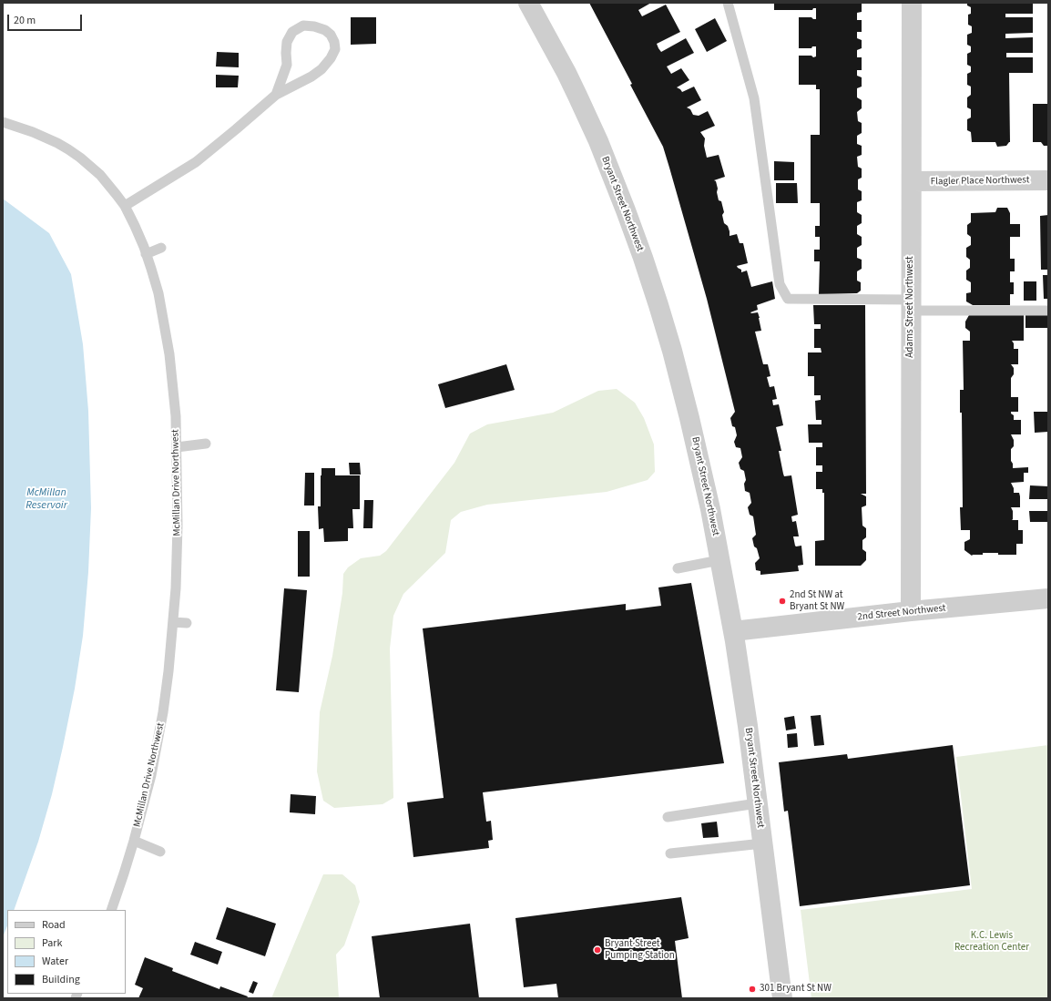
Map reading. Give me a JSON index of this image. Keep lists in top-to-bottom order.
{
  "streets": {
    "street": [
      "Flagler Place Northwest",
      "Bryant Street Northwest",
      "Adams Street Northwest",
      "2nd Street Northwest"
    ],
    "lane": ["McMillan Drive Northwest"]
  },
  "crossings": [
    ["Flagler Place Northwest", "Adams Street Northwest"],
    ["Bryant Street Northwest", "2nd Street Northwest"],
    ["Adams Street Northwest", "2nd Street Northwest"]
  ],
  "water": ["McMillan Reservoir"],
  "parks": ["K.C. Lewis Recreation Center"],
  "places": ["2nd St NW at Bryant St NW", "Bryant Street Pumping Station", "301 Bryant St NW"],
  "legend": [
    "Road",
    "Park",
    "Water",
    "Building"
  ],
  "scale_bar": "20 m"
}
